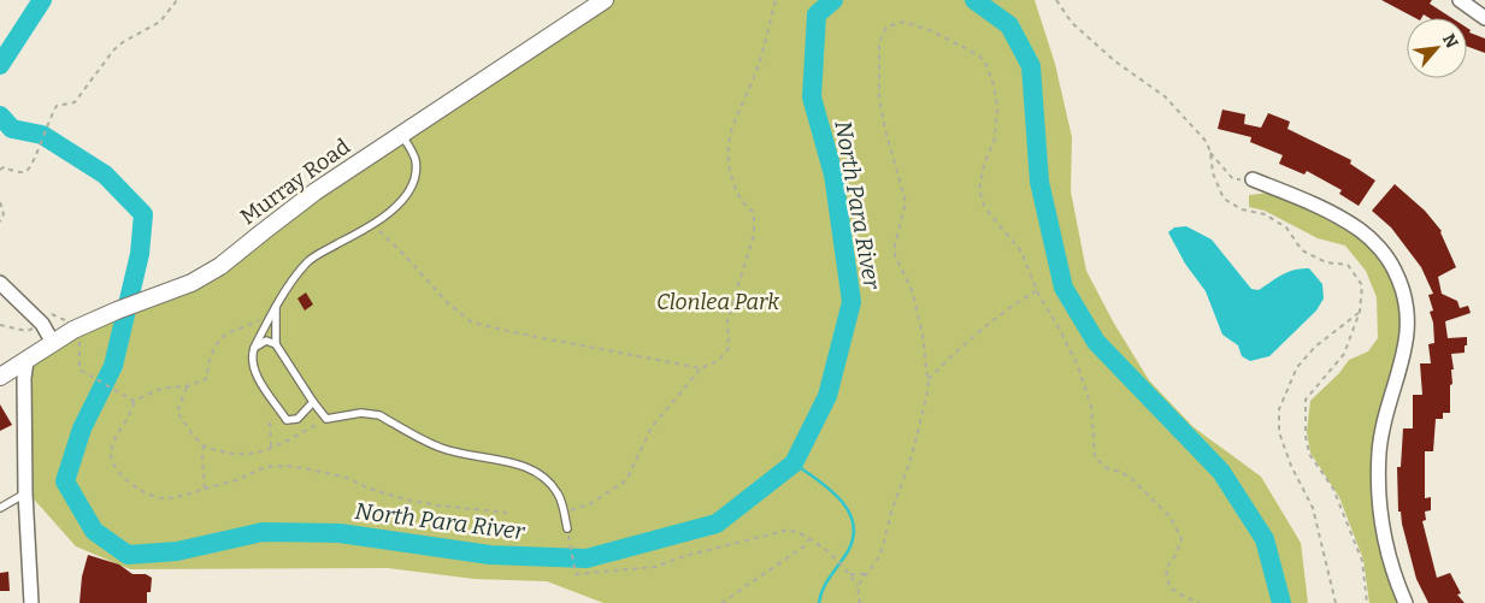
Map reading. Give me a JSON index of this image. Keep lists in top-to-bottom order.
{
  "streets": {
    "street": ["Murray Road"]
  },
  "water": ["North Para River"],
  "parks": ["Clonlea Park"],
  "north": "top right"
}
